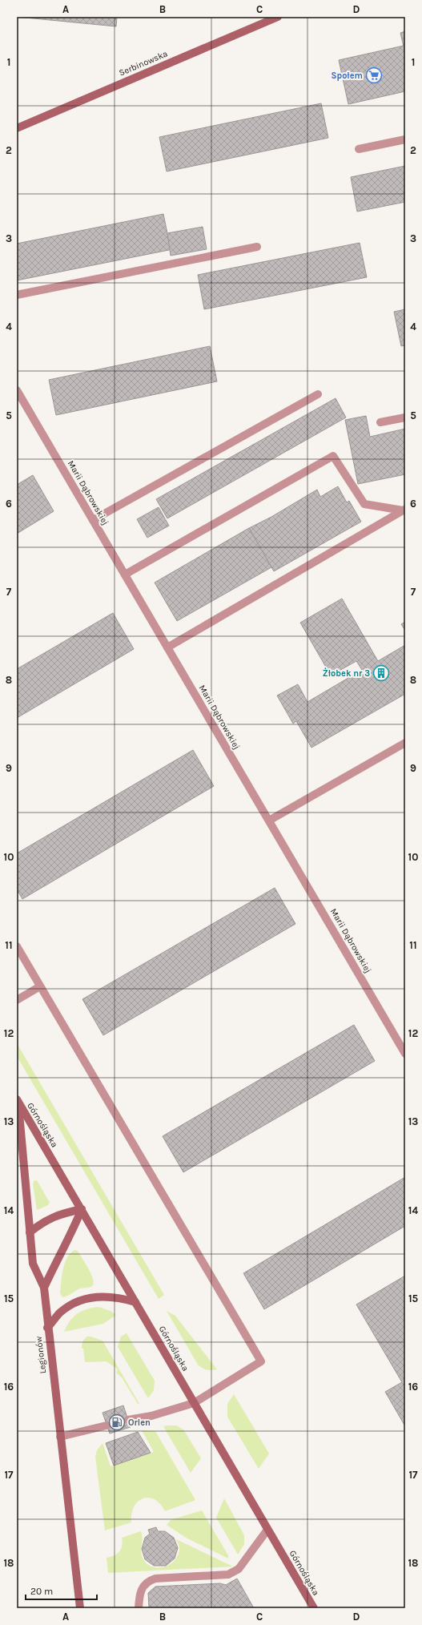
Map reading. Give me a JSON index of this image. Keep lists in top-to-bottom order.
{
  "streets": {
    "street": [
      "Serbinowska",
      "Marii Dąbrowskiej",
      "Górnośląska",
      "Legionów"
    ]
  },
  "crossings": [
    ["Górnośląska", "Legionów"]
  ],
  "places": {
    "supermarket": ["Społem"],
    "building": ["Żłobek nr 3"],
    "fuel station": ["Orlen"]
  },
  "scale_bar": "20 m",
  "grid": {
    "columns": [
      "A",
      "B",
      "C",
      "D"
    ],
    "rows": [
      "1",
      "2",
      "3",
      "4",
      "5",
      "6",
      "7",
      "8",
      "9",
      "10",
      "11",
      "12",
      "13",
      "14",
      "15",
      "16",
      "17",
      "18"
    ]
  }
}
